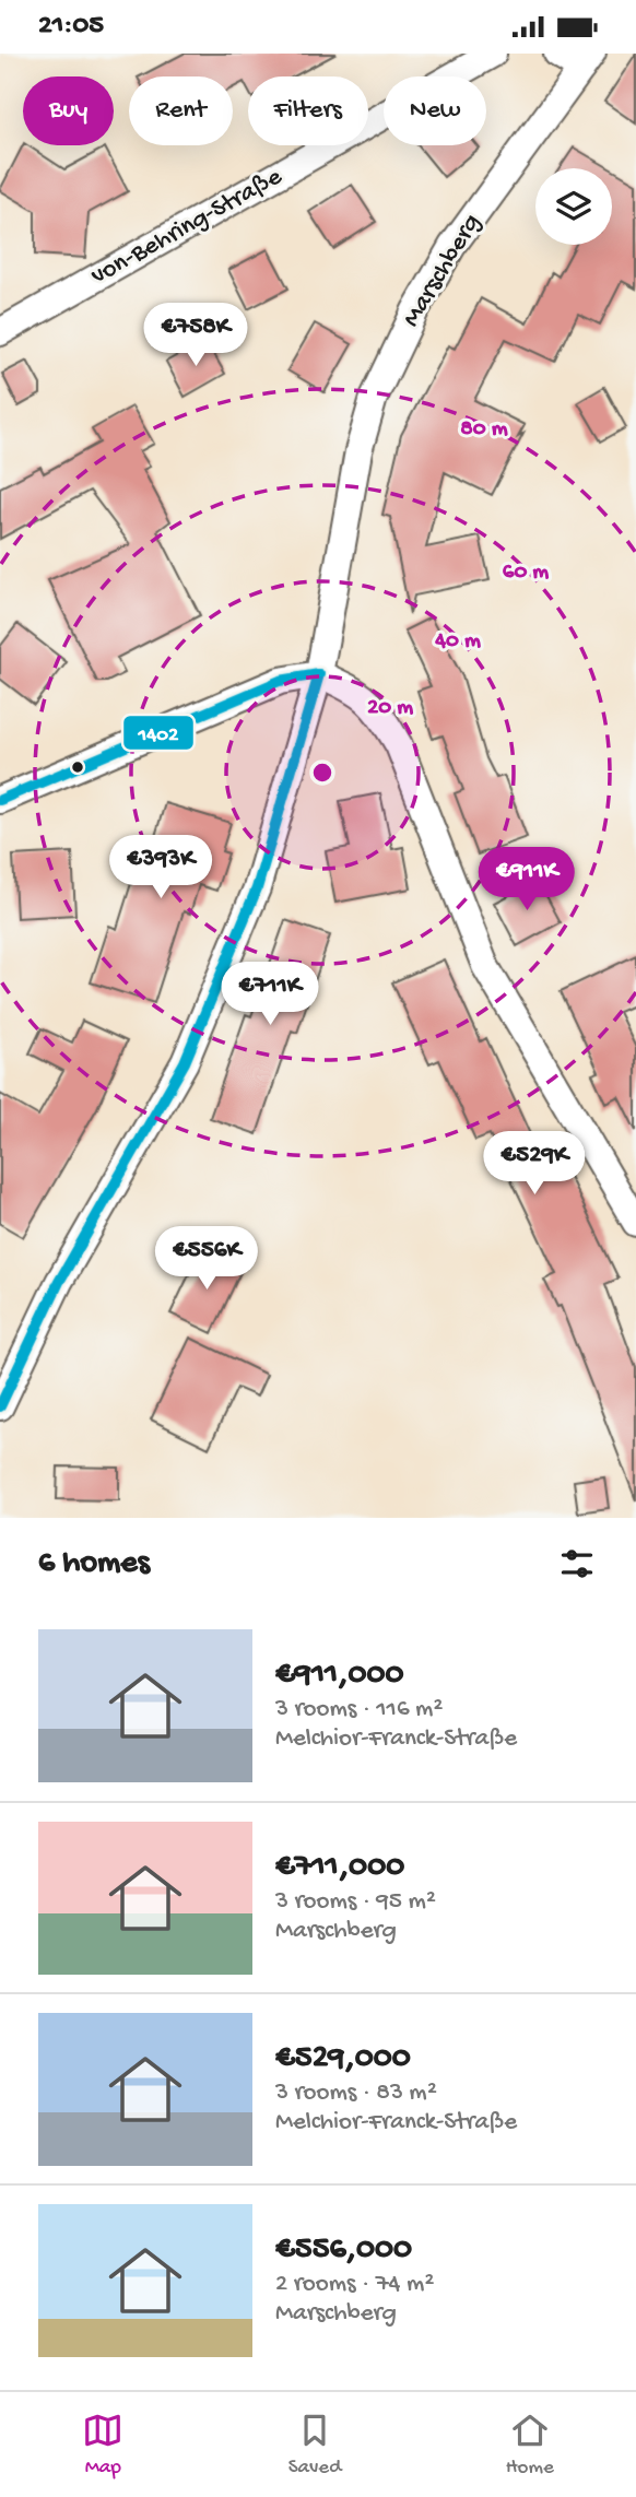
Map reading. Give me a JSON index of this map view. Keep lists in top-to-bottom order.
{
  "streets": {
    "street": ["von-Behring-Straße", "Marschberg"]
  },
  "lines": ["transit line 1402"],
  "page": {
    "status": "21:05",
    "chip": [
      "Buy",
      "Rent",
      "Filters",
      "New"
    ],
    "price": [
      "€758K",
      "€393K",
      "€911K",
      "€711K",
      "€529K",
      "€556K"
    ],
    "heading": "6 homes",
    "list": [
      {
        "name": "€911,000",
        "note": "3 rooms · 116 m² · Melchior-Franck-Straße"
      },
      {
        "name": "€711,000",
        "note": "3 rooms · 95 m² · Marschberg"
      },
      {
        "name": "€529,000",
        "note": "3 rooms · 83 m² · Melchior-Franck-Straße"
      },
      {
        "name": "€556,000",
        "note": "2 rooms · 74 m² · Marschberg"
      }
    ],
    "tabs": ["Map", "Saved", "Home"]
  },
  "rings": [
    "80 m",
    "60 m",
    "40 m",
    "20 m"
  ]
}
